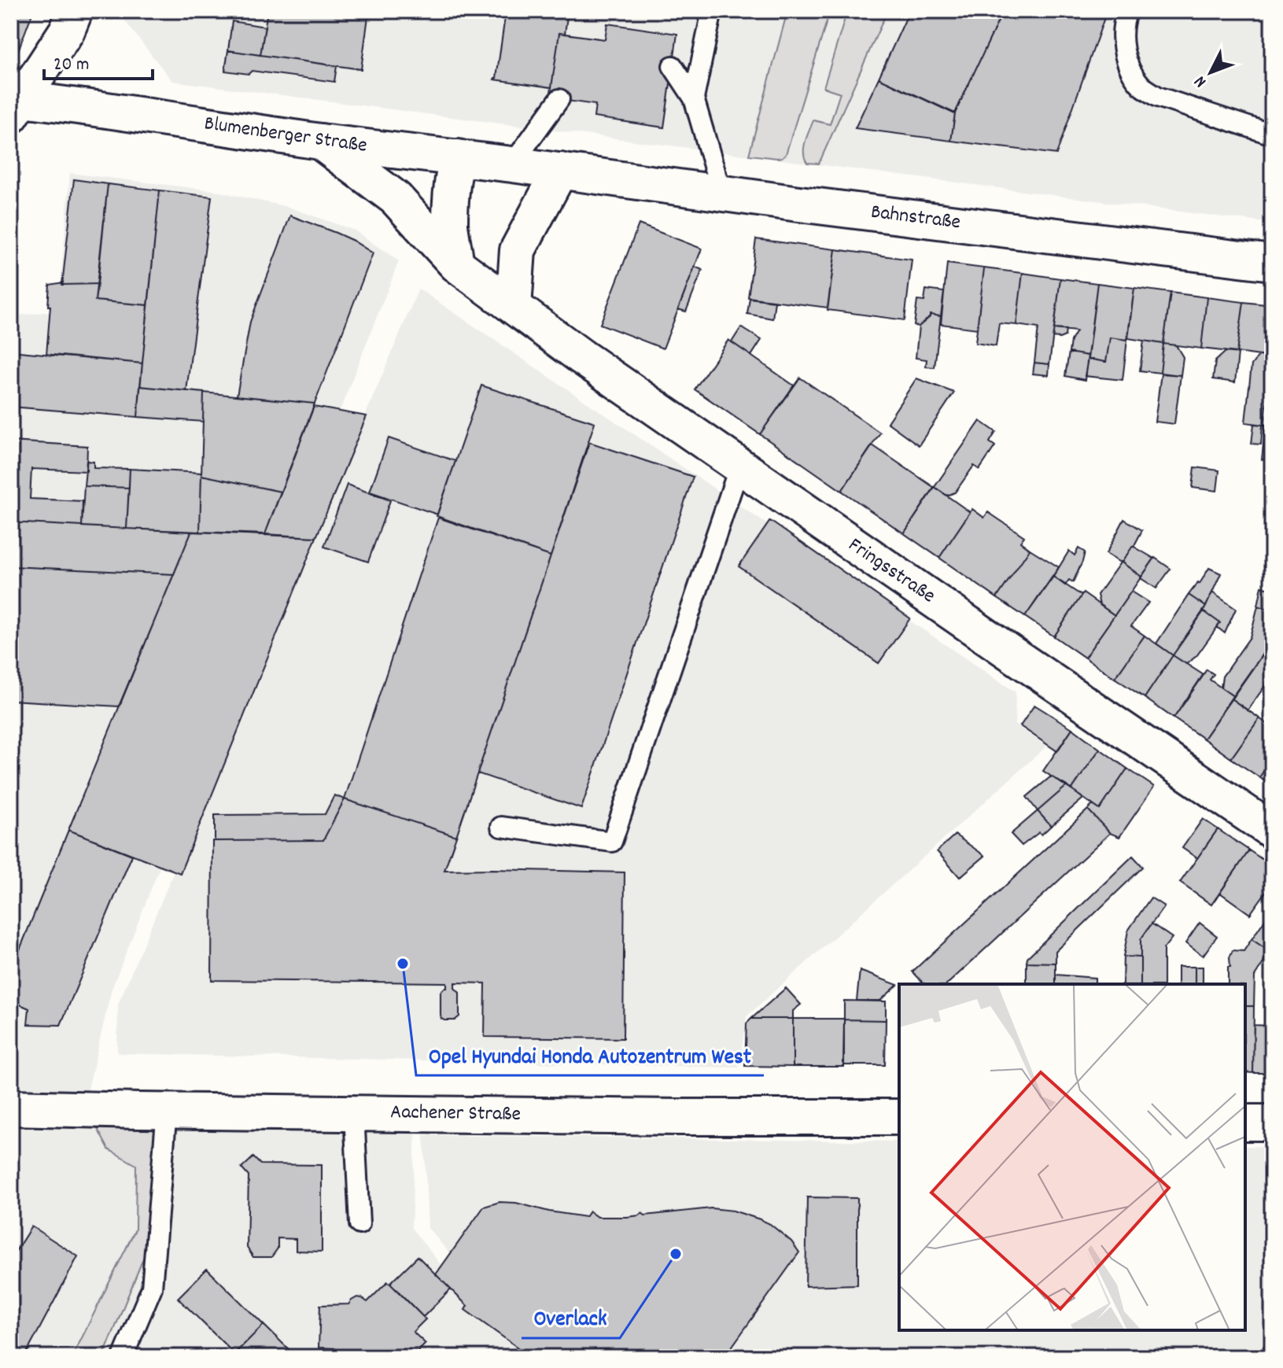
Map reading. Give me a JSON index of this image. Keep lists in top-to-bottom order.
{
  "streets": {
    "street": [
      "Blumenberger Straße",
      "Bahnstraße",
      "Fringsstraße",
      "Aachener Straße"
    ]
  },
  "crossings": [
    ["Blumenberger Straße", "Bahnstraße"],
    ["Blumenberger Straße", "Fringsstraße"]
  ],
  "places": ["Opel Hyundai Honda Autozentrum West", "Overlack"],
  "scale_bar": "20 m",
  "north": "bottom left"
}
